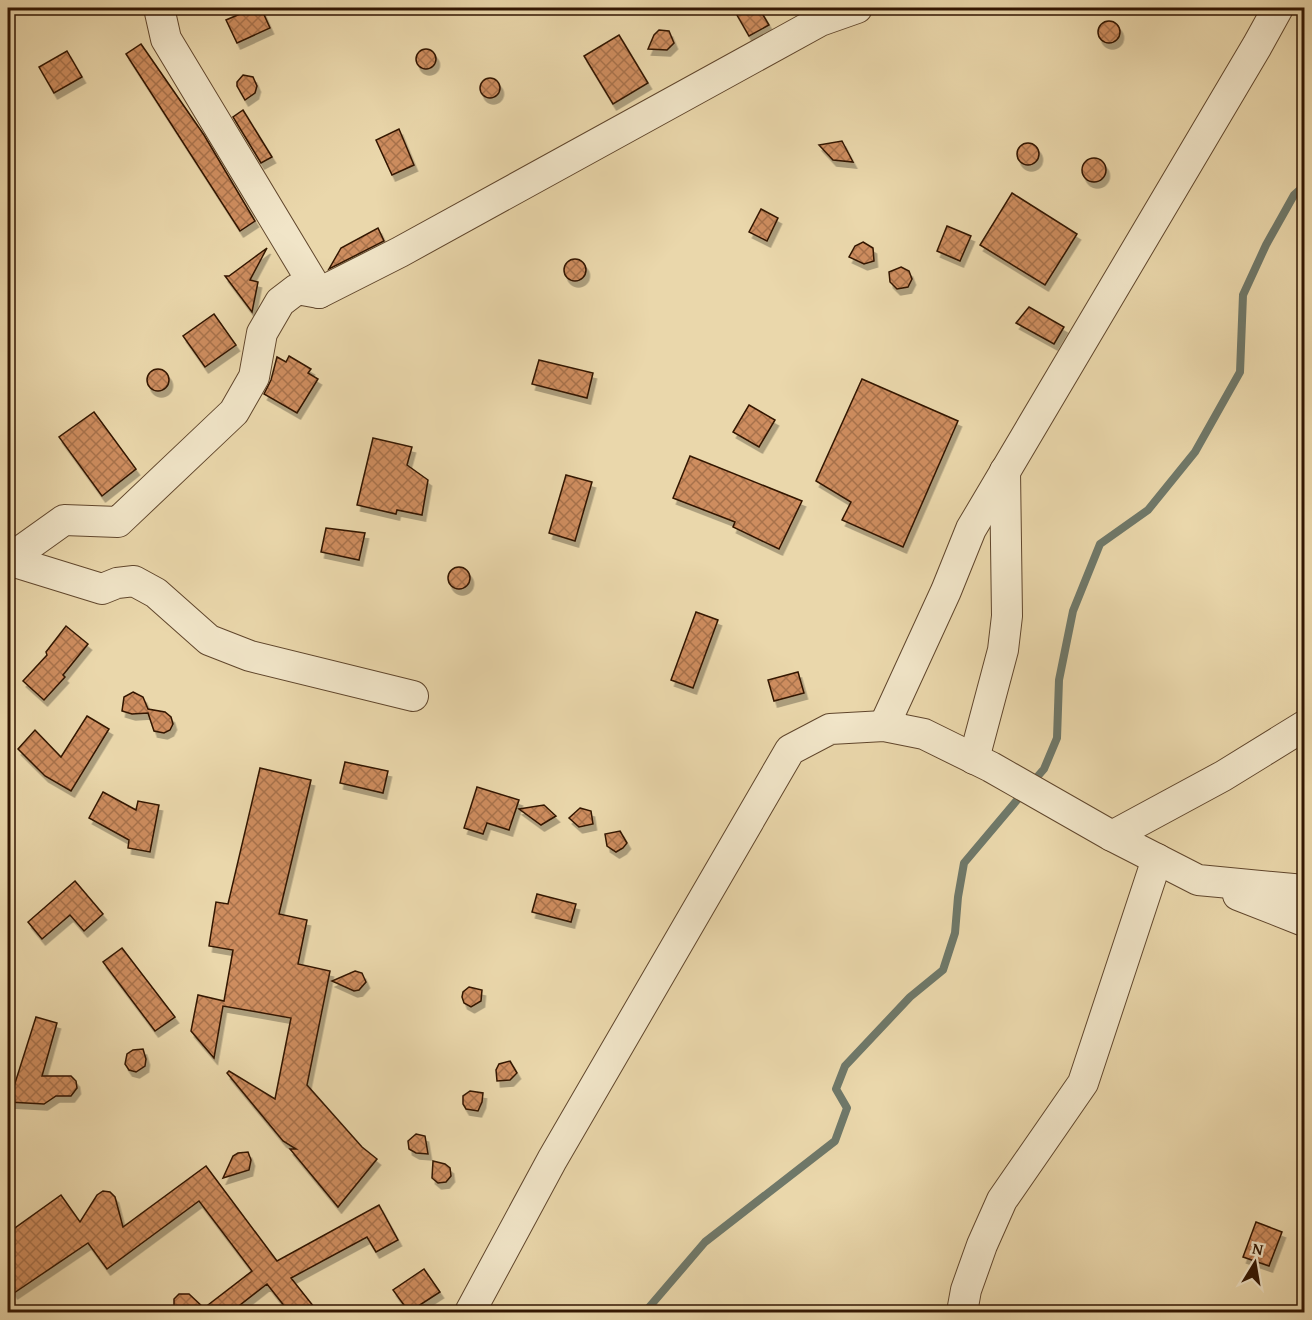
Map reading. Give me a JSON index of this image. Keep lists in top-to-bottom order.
{
  "north": "top"
}
